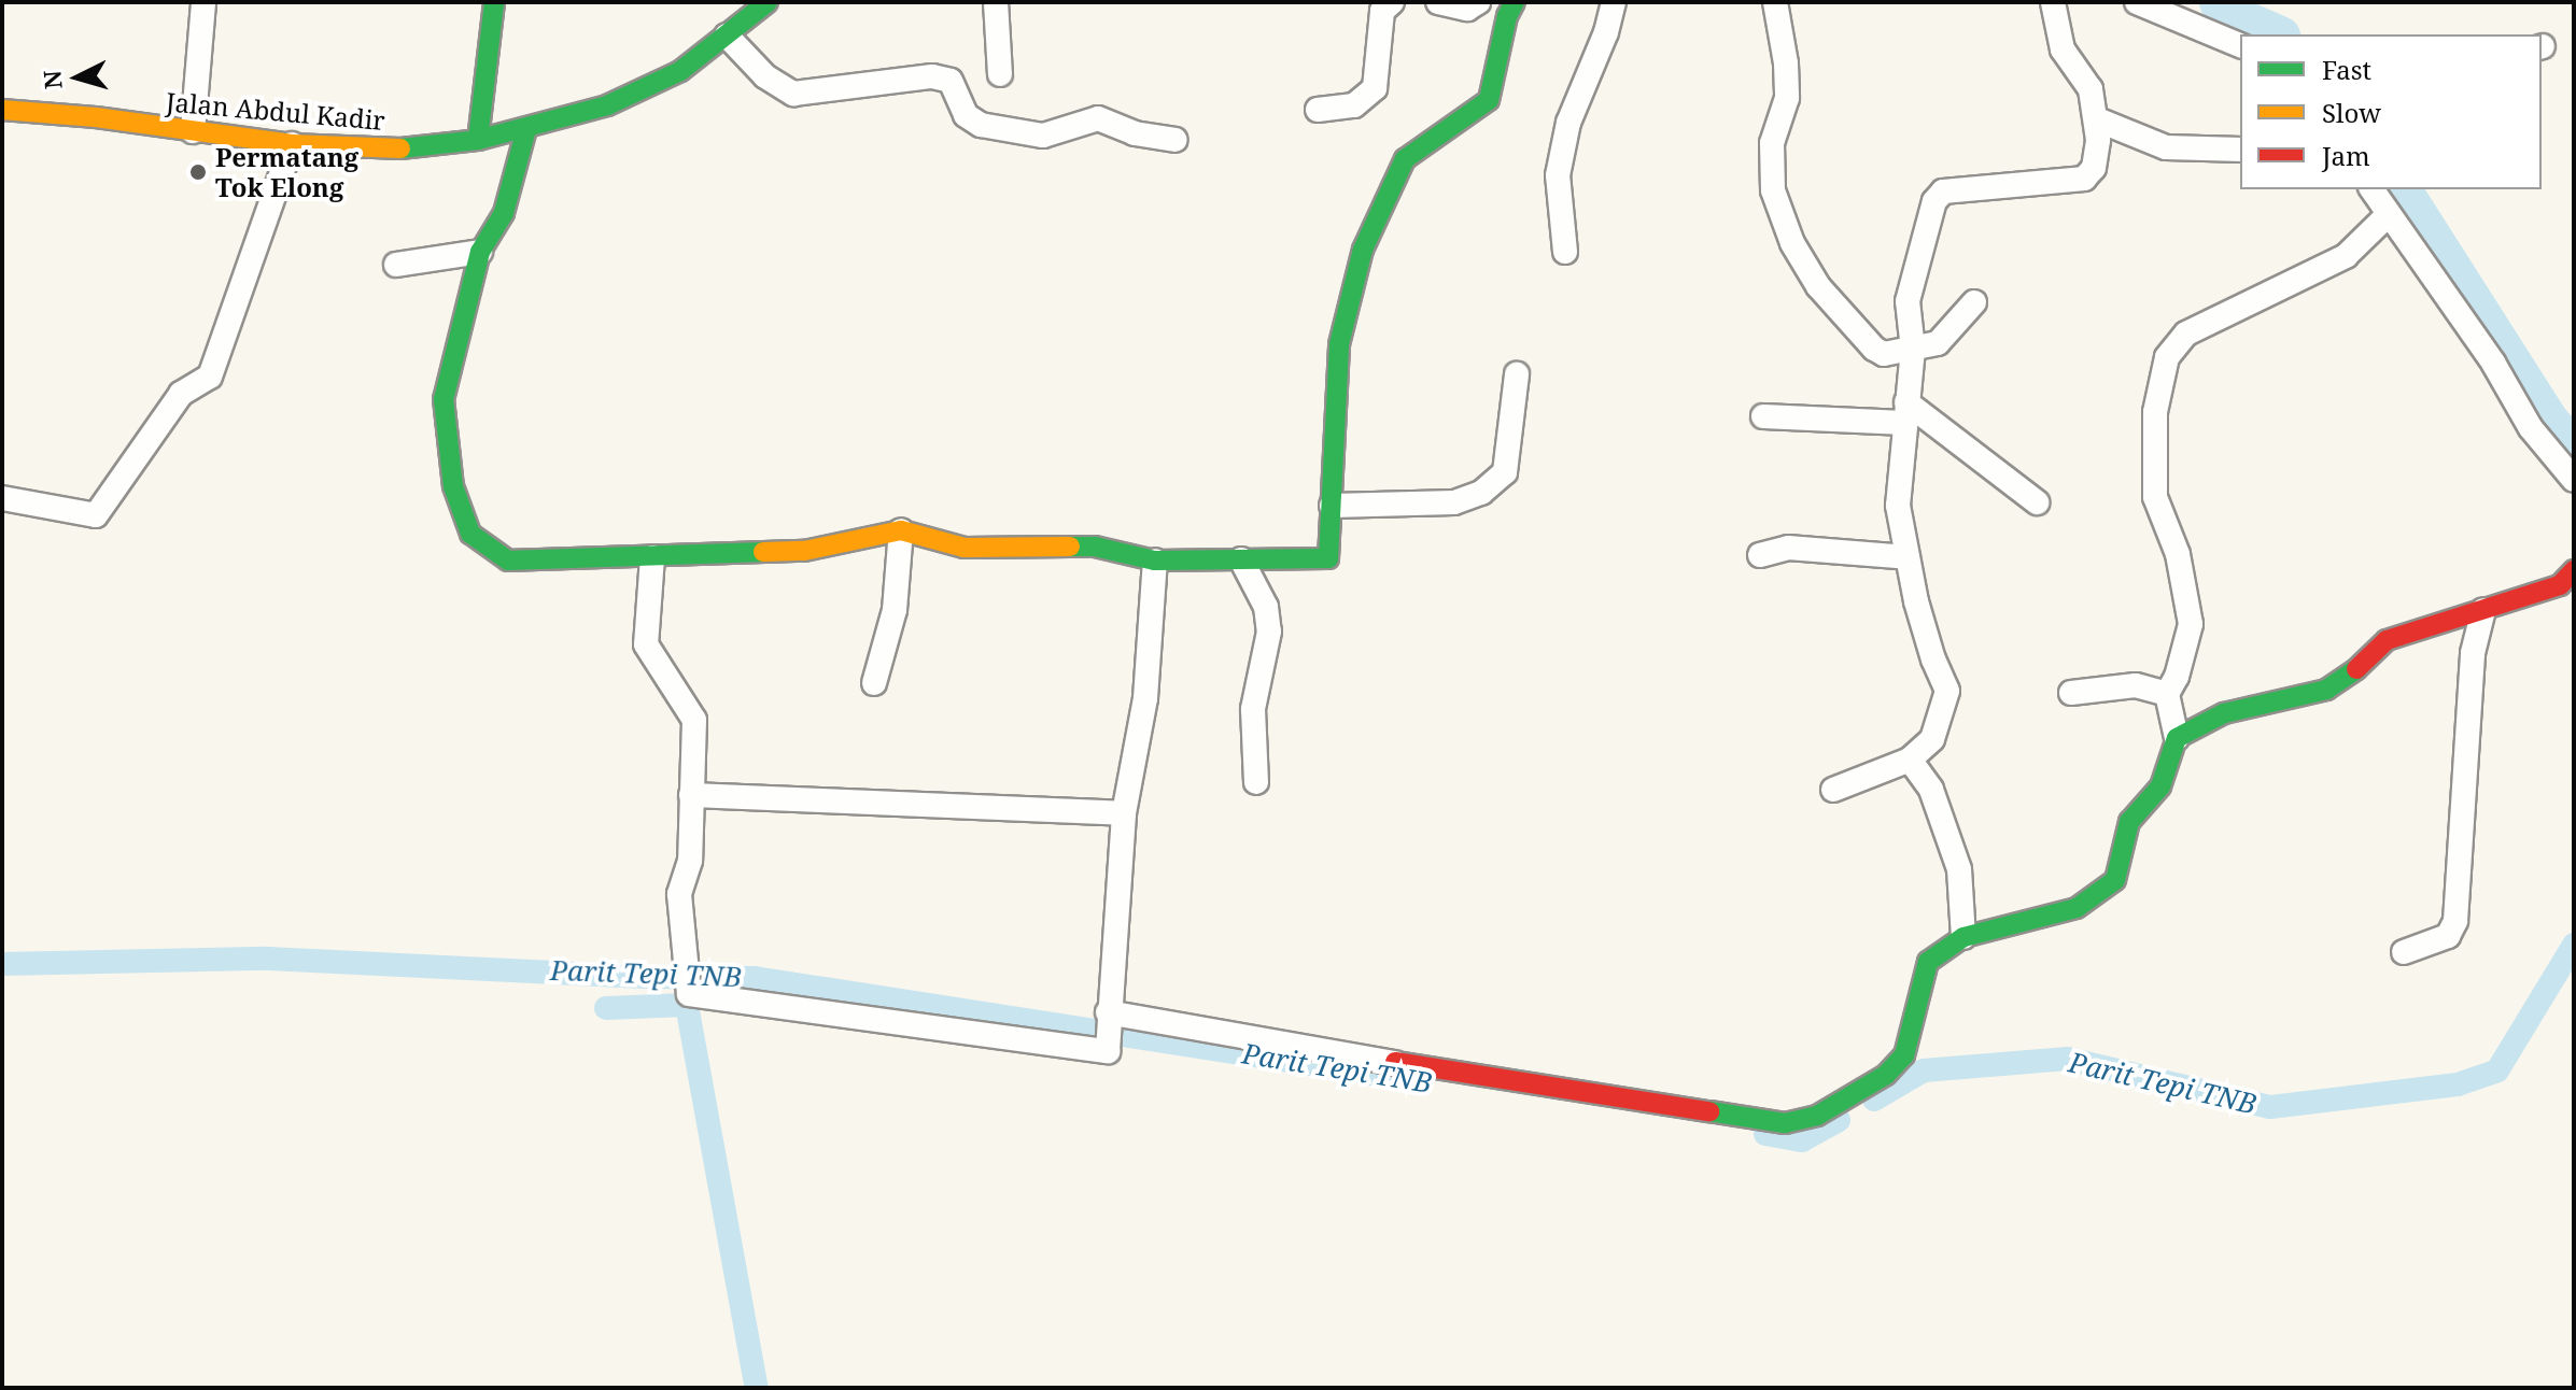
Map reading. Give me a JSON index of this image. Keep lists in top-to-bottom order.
{
  "streets": {
    "street": ["Jalan Abdul Kadir"]
  },
  "water": ["Parit Tepi TNB"],
  "places": ["Permatang Tok Elong"],
  "legend": ["Fast", "Slow", "Jam"],
  "north": "left"
}
